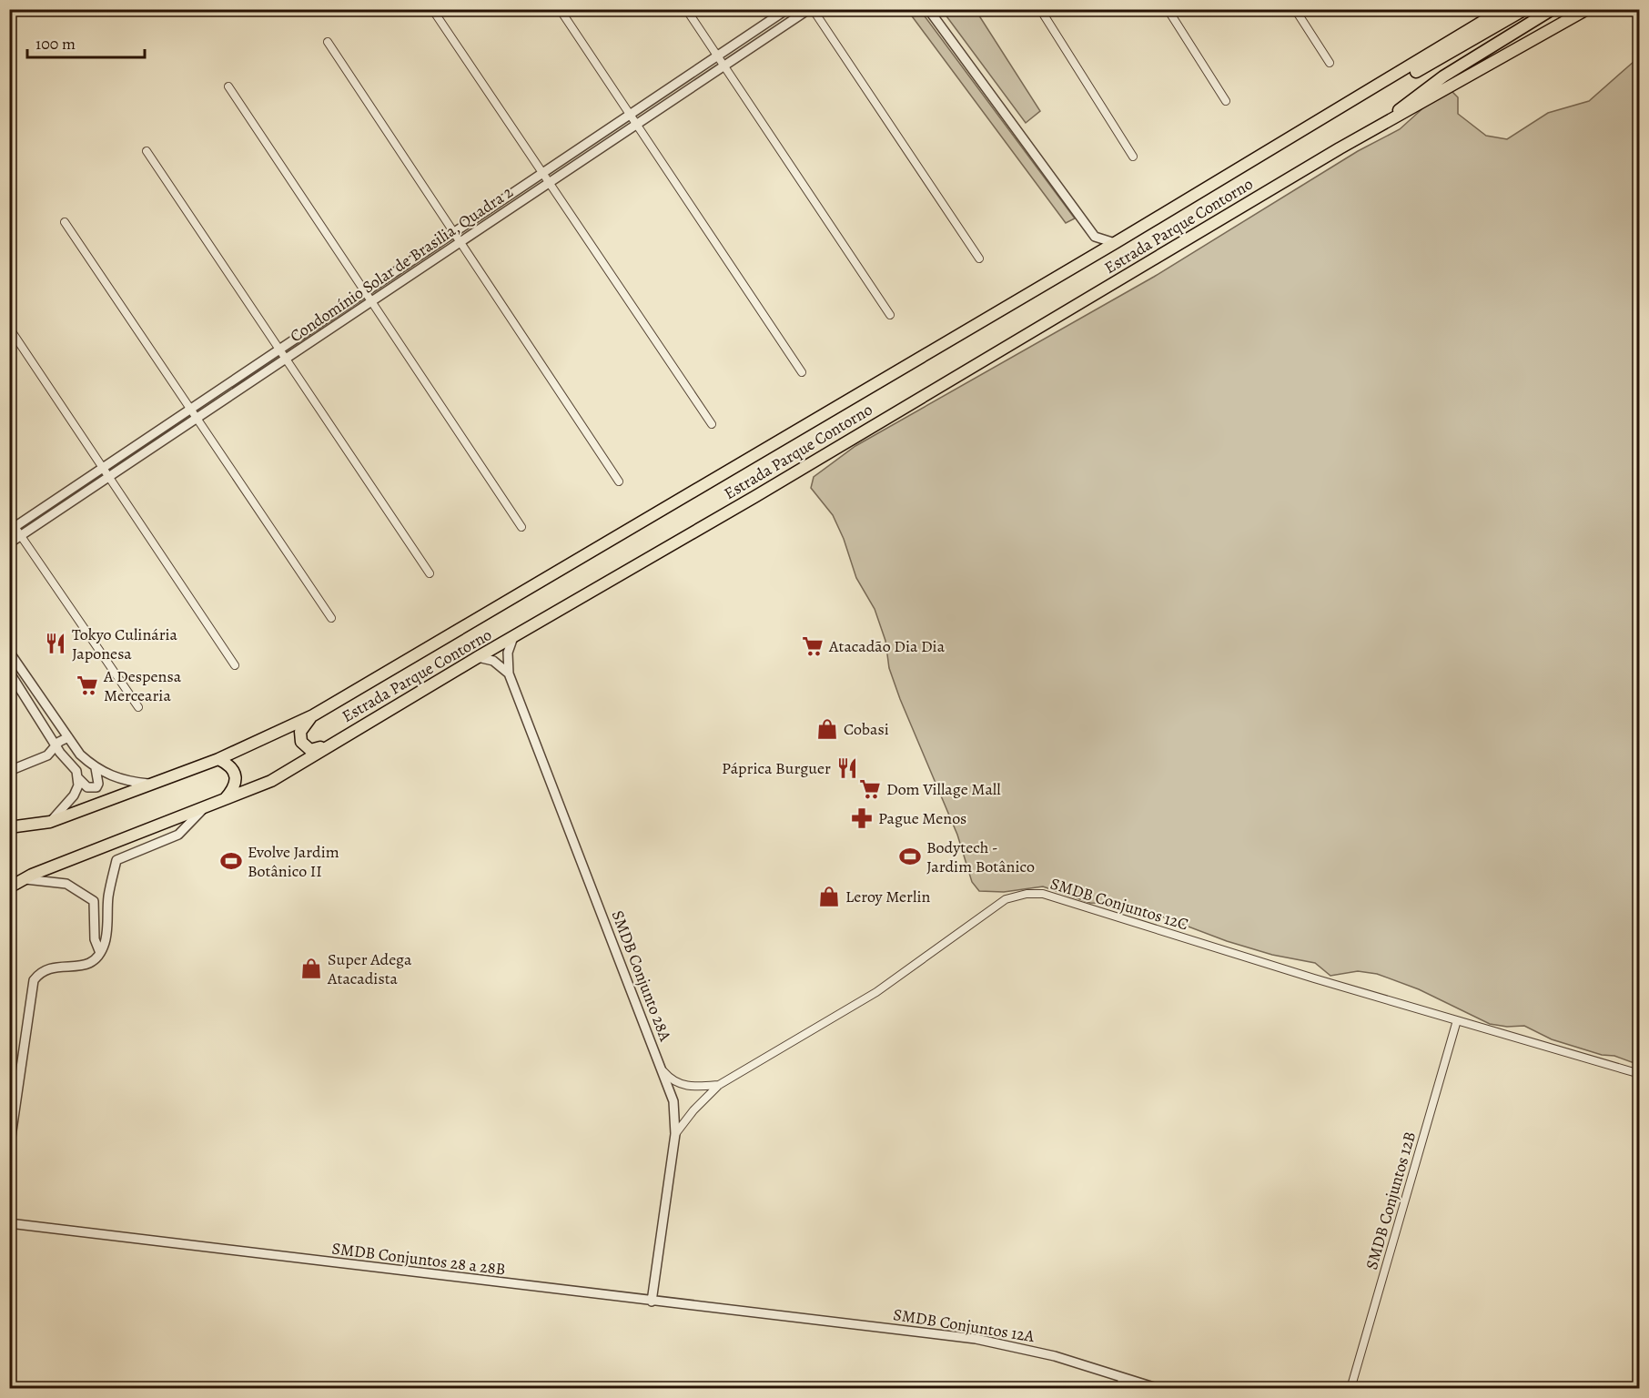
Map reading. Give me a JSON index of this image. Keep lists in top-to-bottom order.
{
  "streets": {
    "highway": ["Estrada Parque Contorno"],
    "street": [
      "Condomínio Solar de Brasilia, Quadra 2",
      "SMDB Conjuntos 12C",
      "SMDB Conjunto 28A",
      "SMDB Conjuntos 12B",
      "SMDB Conjuntos 28 a 28B",
      "SMDB Conjuntos 12A"
    ]
  },
  "crossings": [
    ["SMDB Conjuntos 12C", "SMDB Conjunto 28A"],
    ["SMDB Conjuntos 12C", "SMDB Conjuntos 12B"],
    ["SMDB Conjunto 28A", "SMDB Conjuntos 28 a 28B"],
    ["SMDB Conjuntos 28 a 28B", "SMDB Conjuntos 12A"]
  ],
  "places": {
    "restaurant": ["Tokyo Culinária Japonesa", "Páprica Burguer"],
    "supermarket": ["Atacadão Dia Dia", "A Despensa Mercearia", "Dom Village Mall"],
    "shop": ["Cobasi", "Leroy Merlin", "Super Adega Atacadista"],
    "pharmacy": ["Pague Menos"],
    "sports": ["Bodytech - Jardim Botânico", "Evolve Jardim Botânico II"]
  },
  "scale_bar": "100 m"
}
